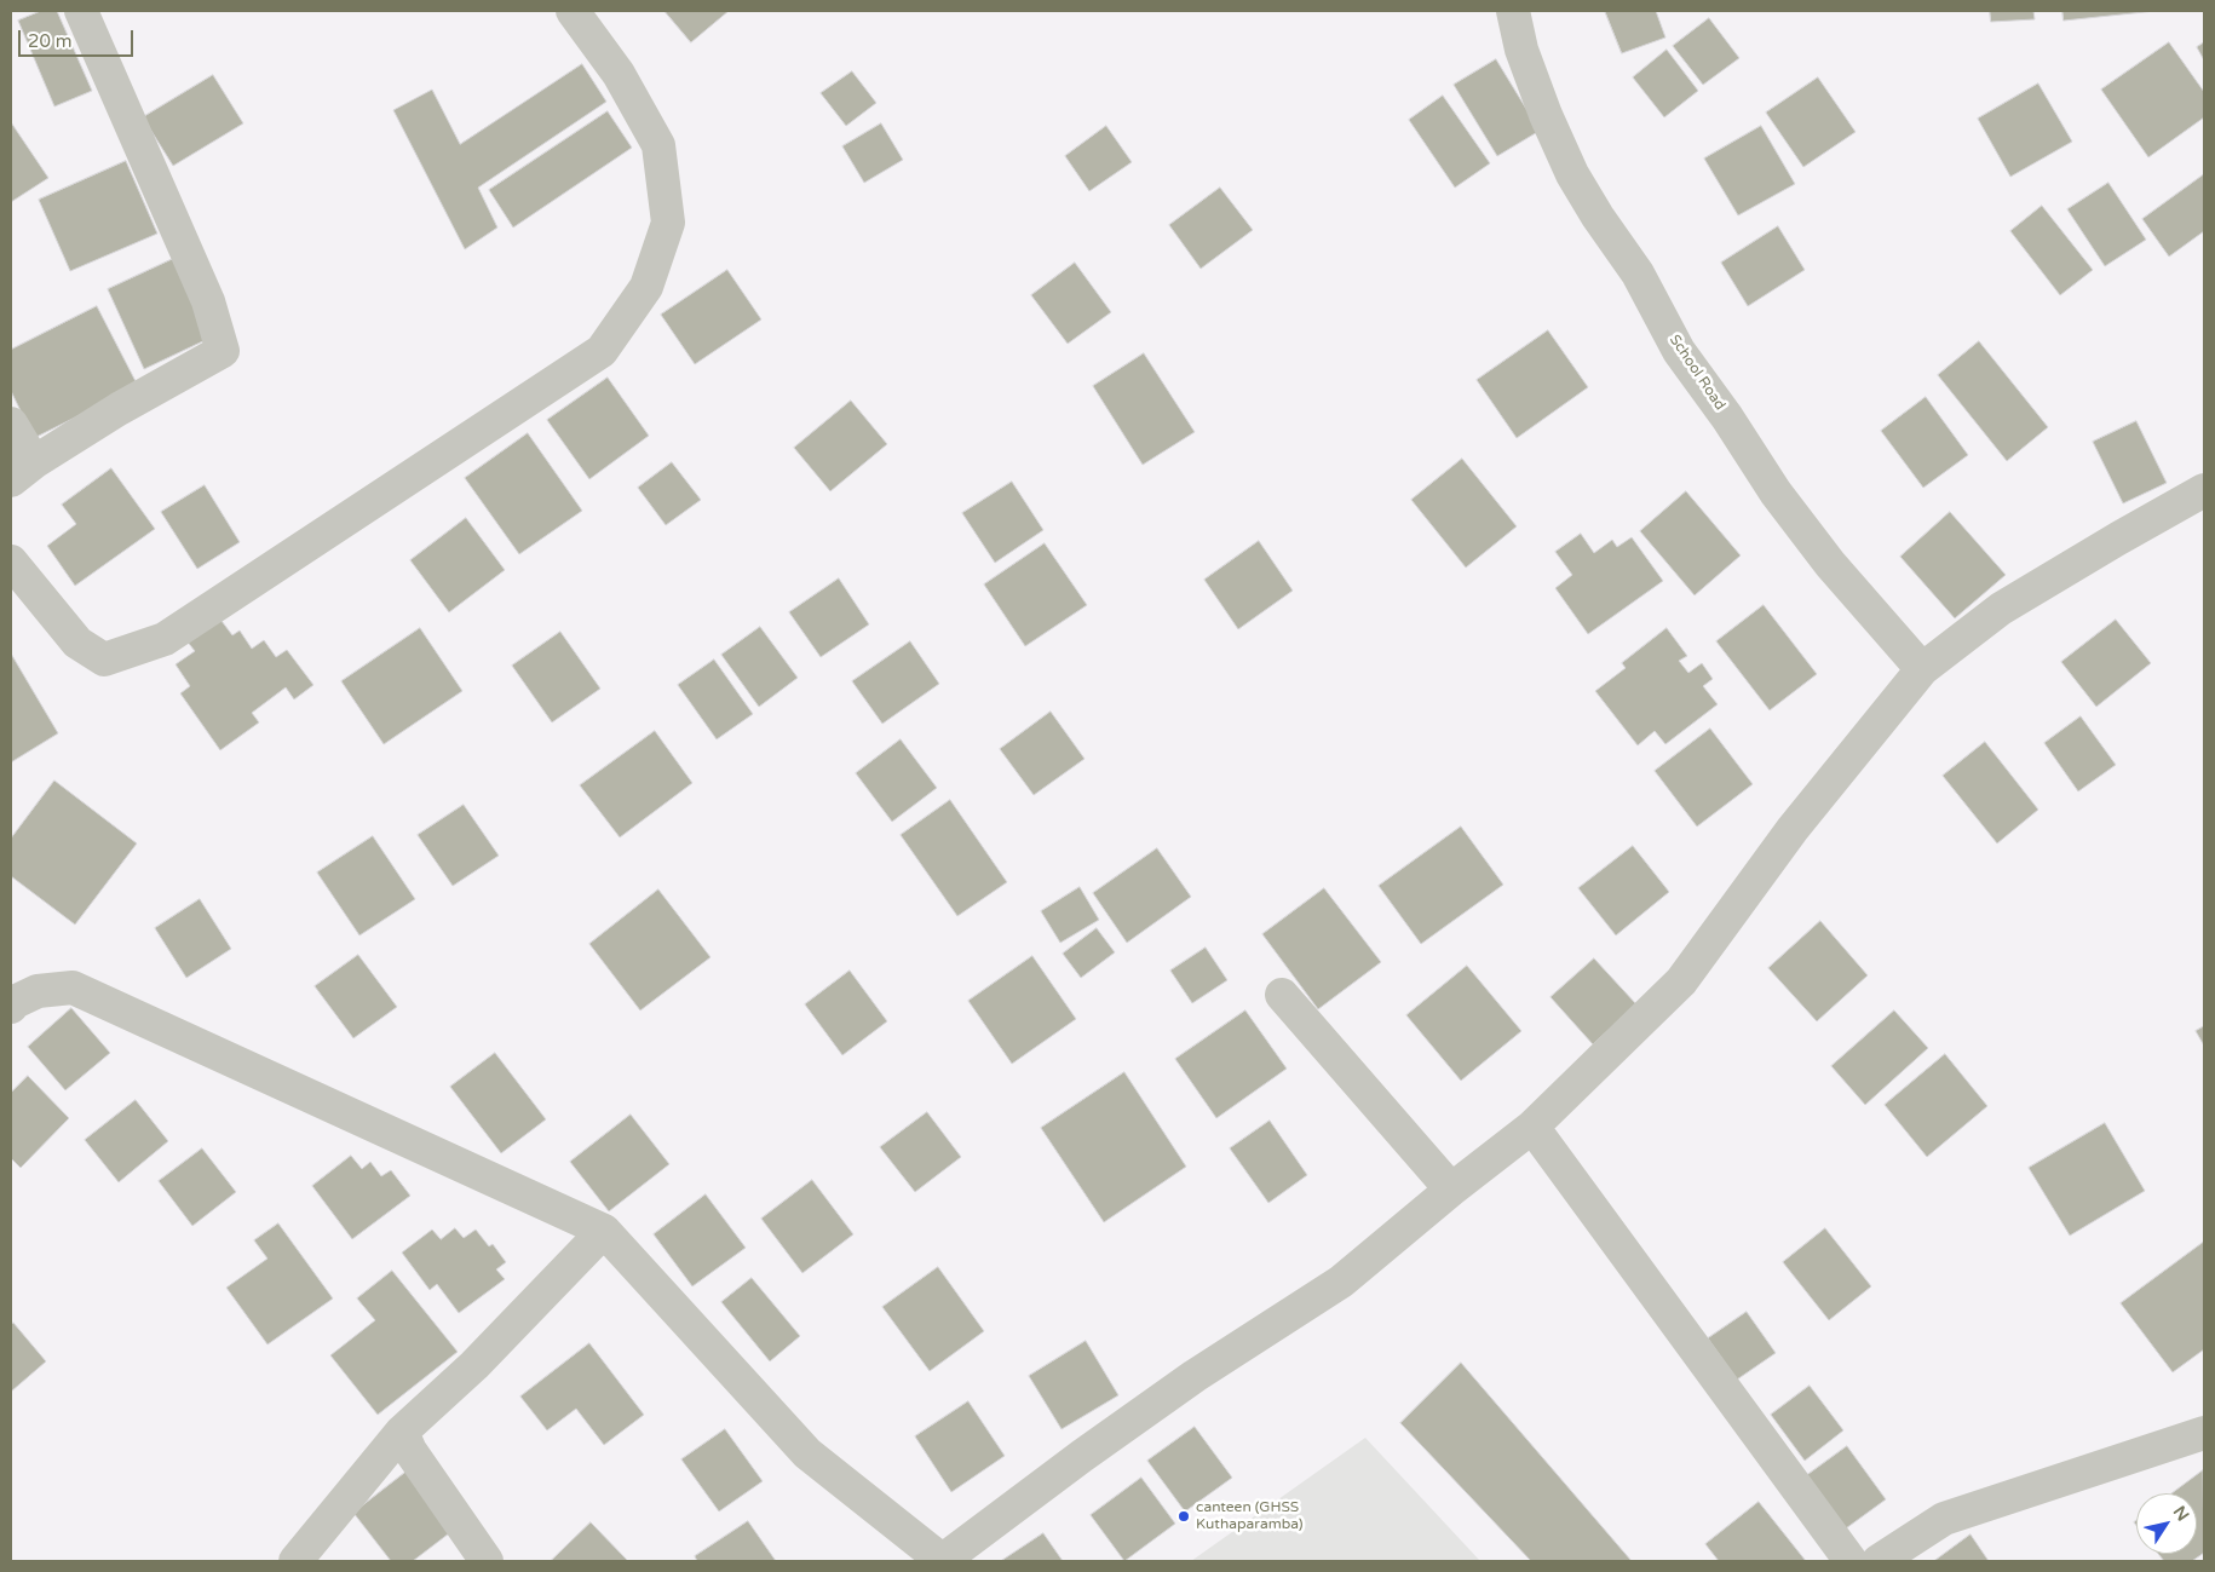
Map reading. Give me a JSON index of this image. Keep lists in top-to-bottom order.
{
  "streets": {
    "street": ["School Road"]
  },
  "places": ["canteen (GHSS Kuthaparamba)"],
  "scale_bar": "20 m",
  "north": "top right"
}
